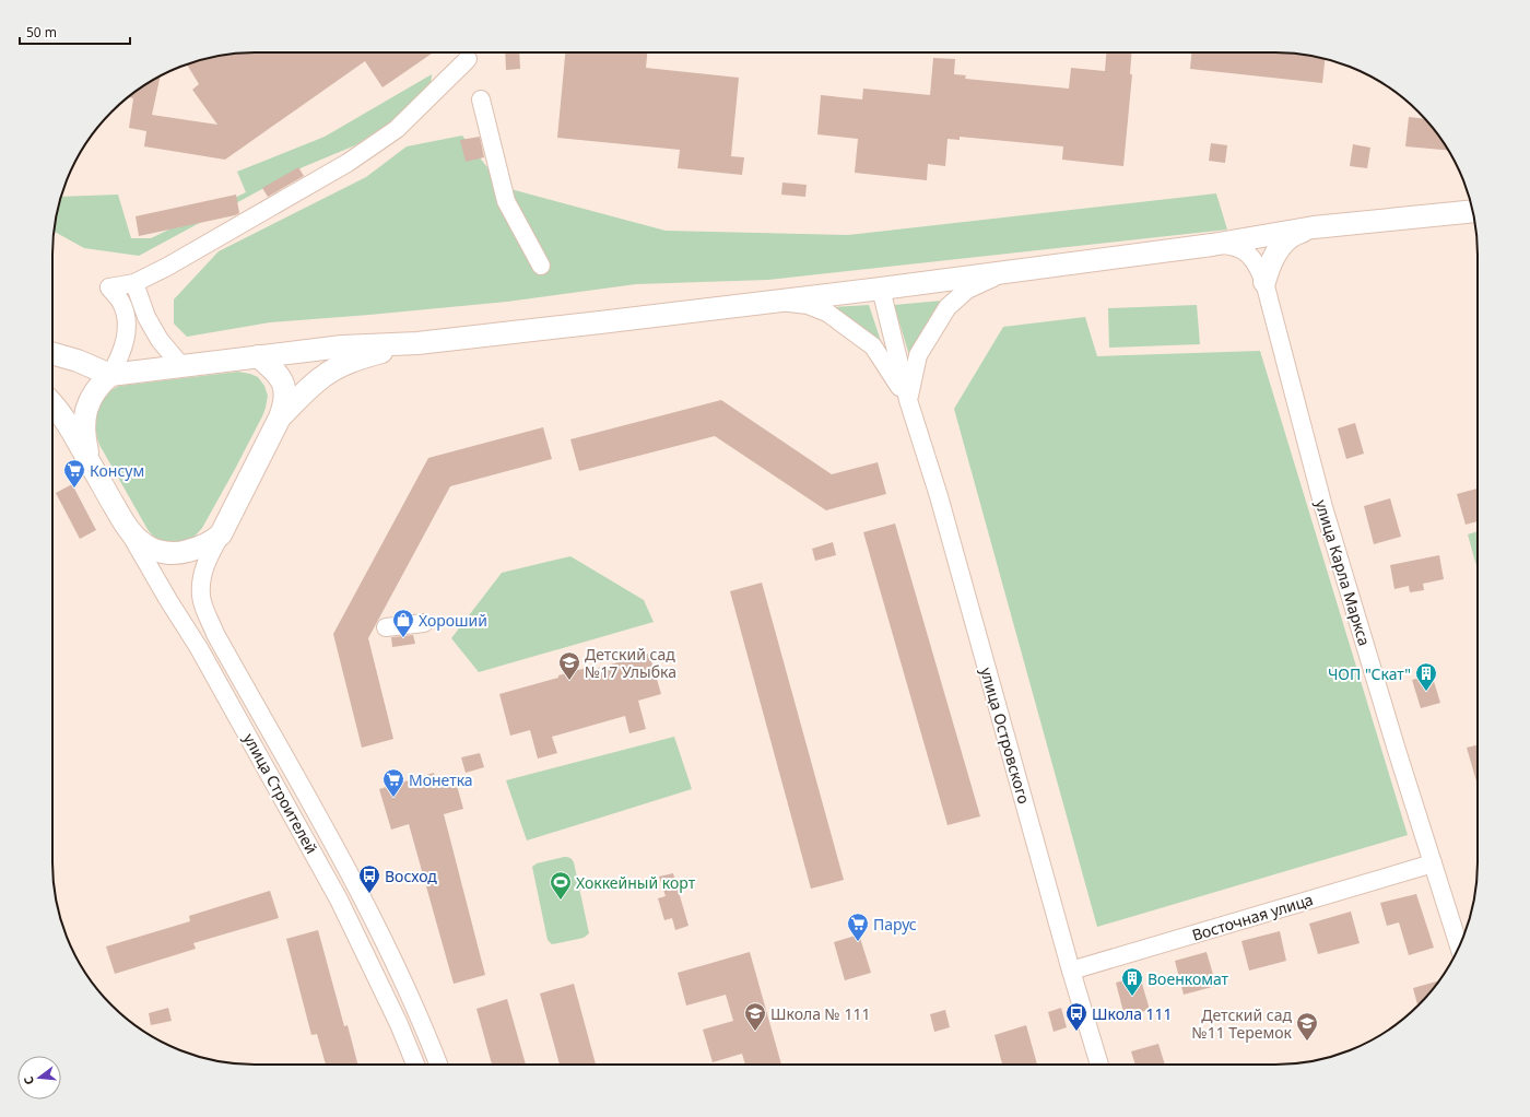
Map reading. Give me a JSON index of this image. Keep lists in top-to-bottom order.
{
  "streets": {
    "street": [
      "улица Карла Маркса",
      "улица Островского",
      "улица Строителей",
      "Восточная улица"
    ]
  },
  "crossings": [
    ["улица Карла Маркса", "Восточная улица"],
    ["улица Островского", "Восточная улица"]
  ],
  "places": {
    "supermarket": ["Консум", "Монетка", "Парус"],
    "shop": ["Хороший"],
    "school or university": ["Детский сад №17 Улыбка", "Школа № 111", "Детский сад №11 Теремок"],
    "building": ["ЧОП \"Скат\"", "Военкомат"],
    "bus stop": ["Восход", "Школа 111"],
    "sports": ["Хоккейный корт"]
  },
  "scale_bar": "50 m",
  "north": "left"
}
